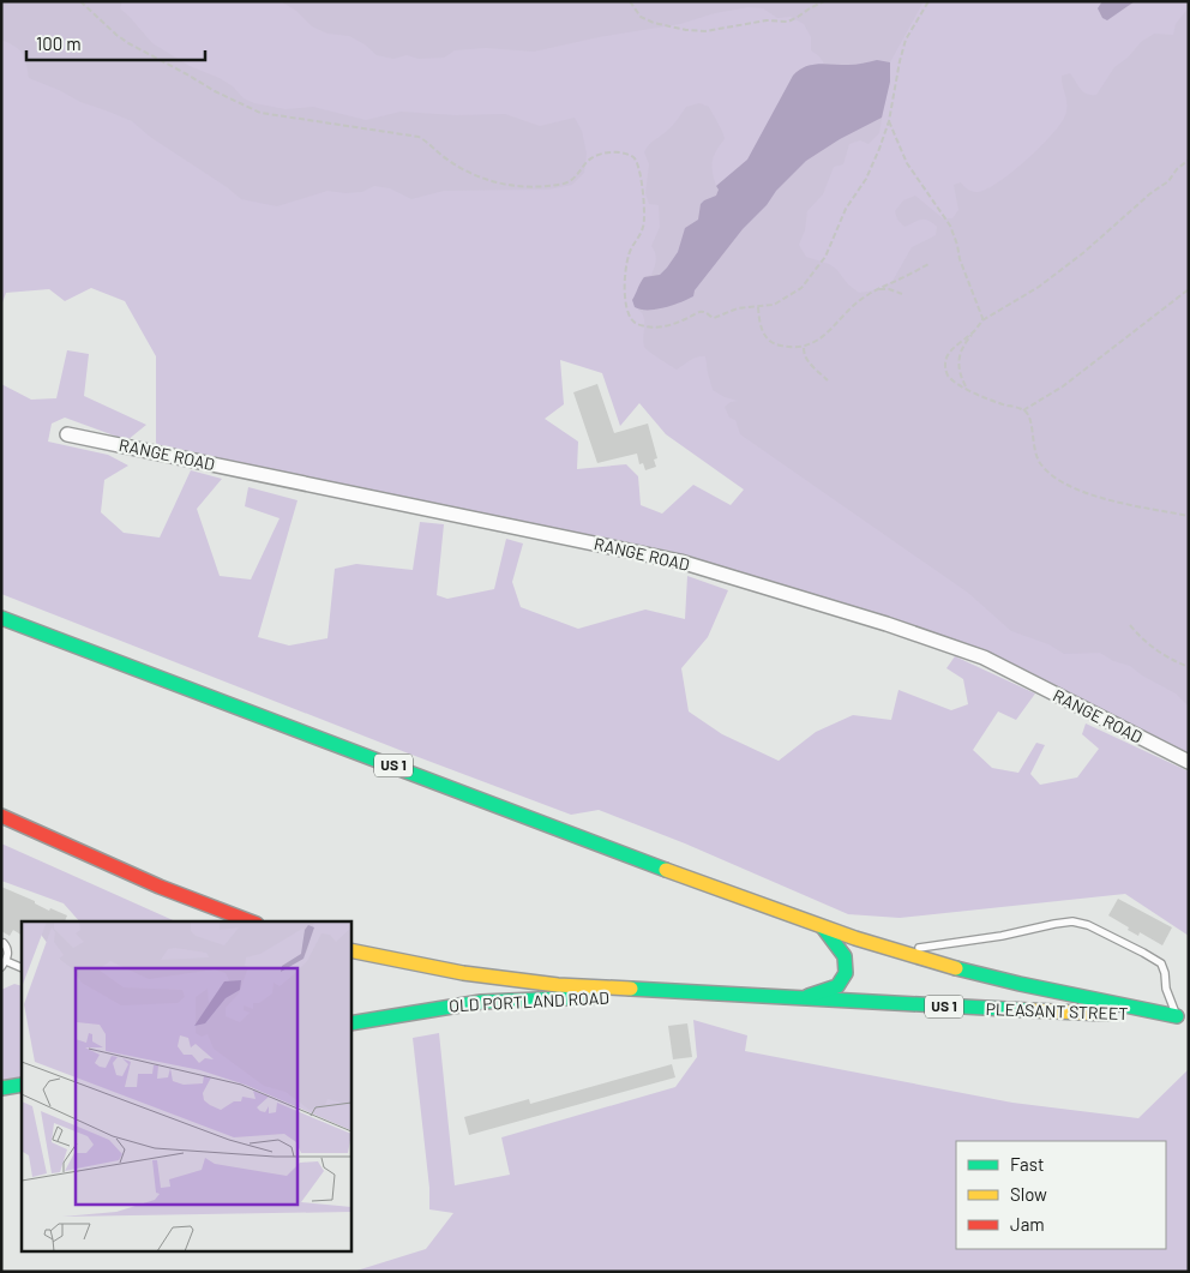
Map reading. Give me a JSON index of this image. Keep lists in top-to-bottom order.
{
  "streets": {
    "main road": ["US 1", "OLD PORTLAND ROAD", "PLEASANT STREET"],
    "street": ["RANGE ROAD"]
  },
  "crossings": [
    ["US 1", "PLEASANT STREET"],
    ["OLD PORTLAND ROAD", "PLEASANT STREET"]
  ],
  "legend": ["Fast", "Slow", "Jam"],
  "scale_bar": "100 m"
}
